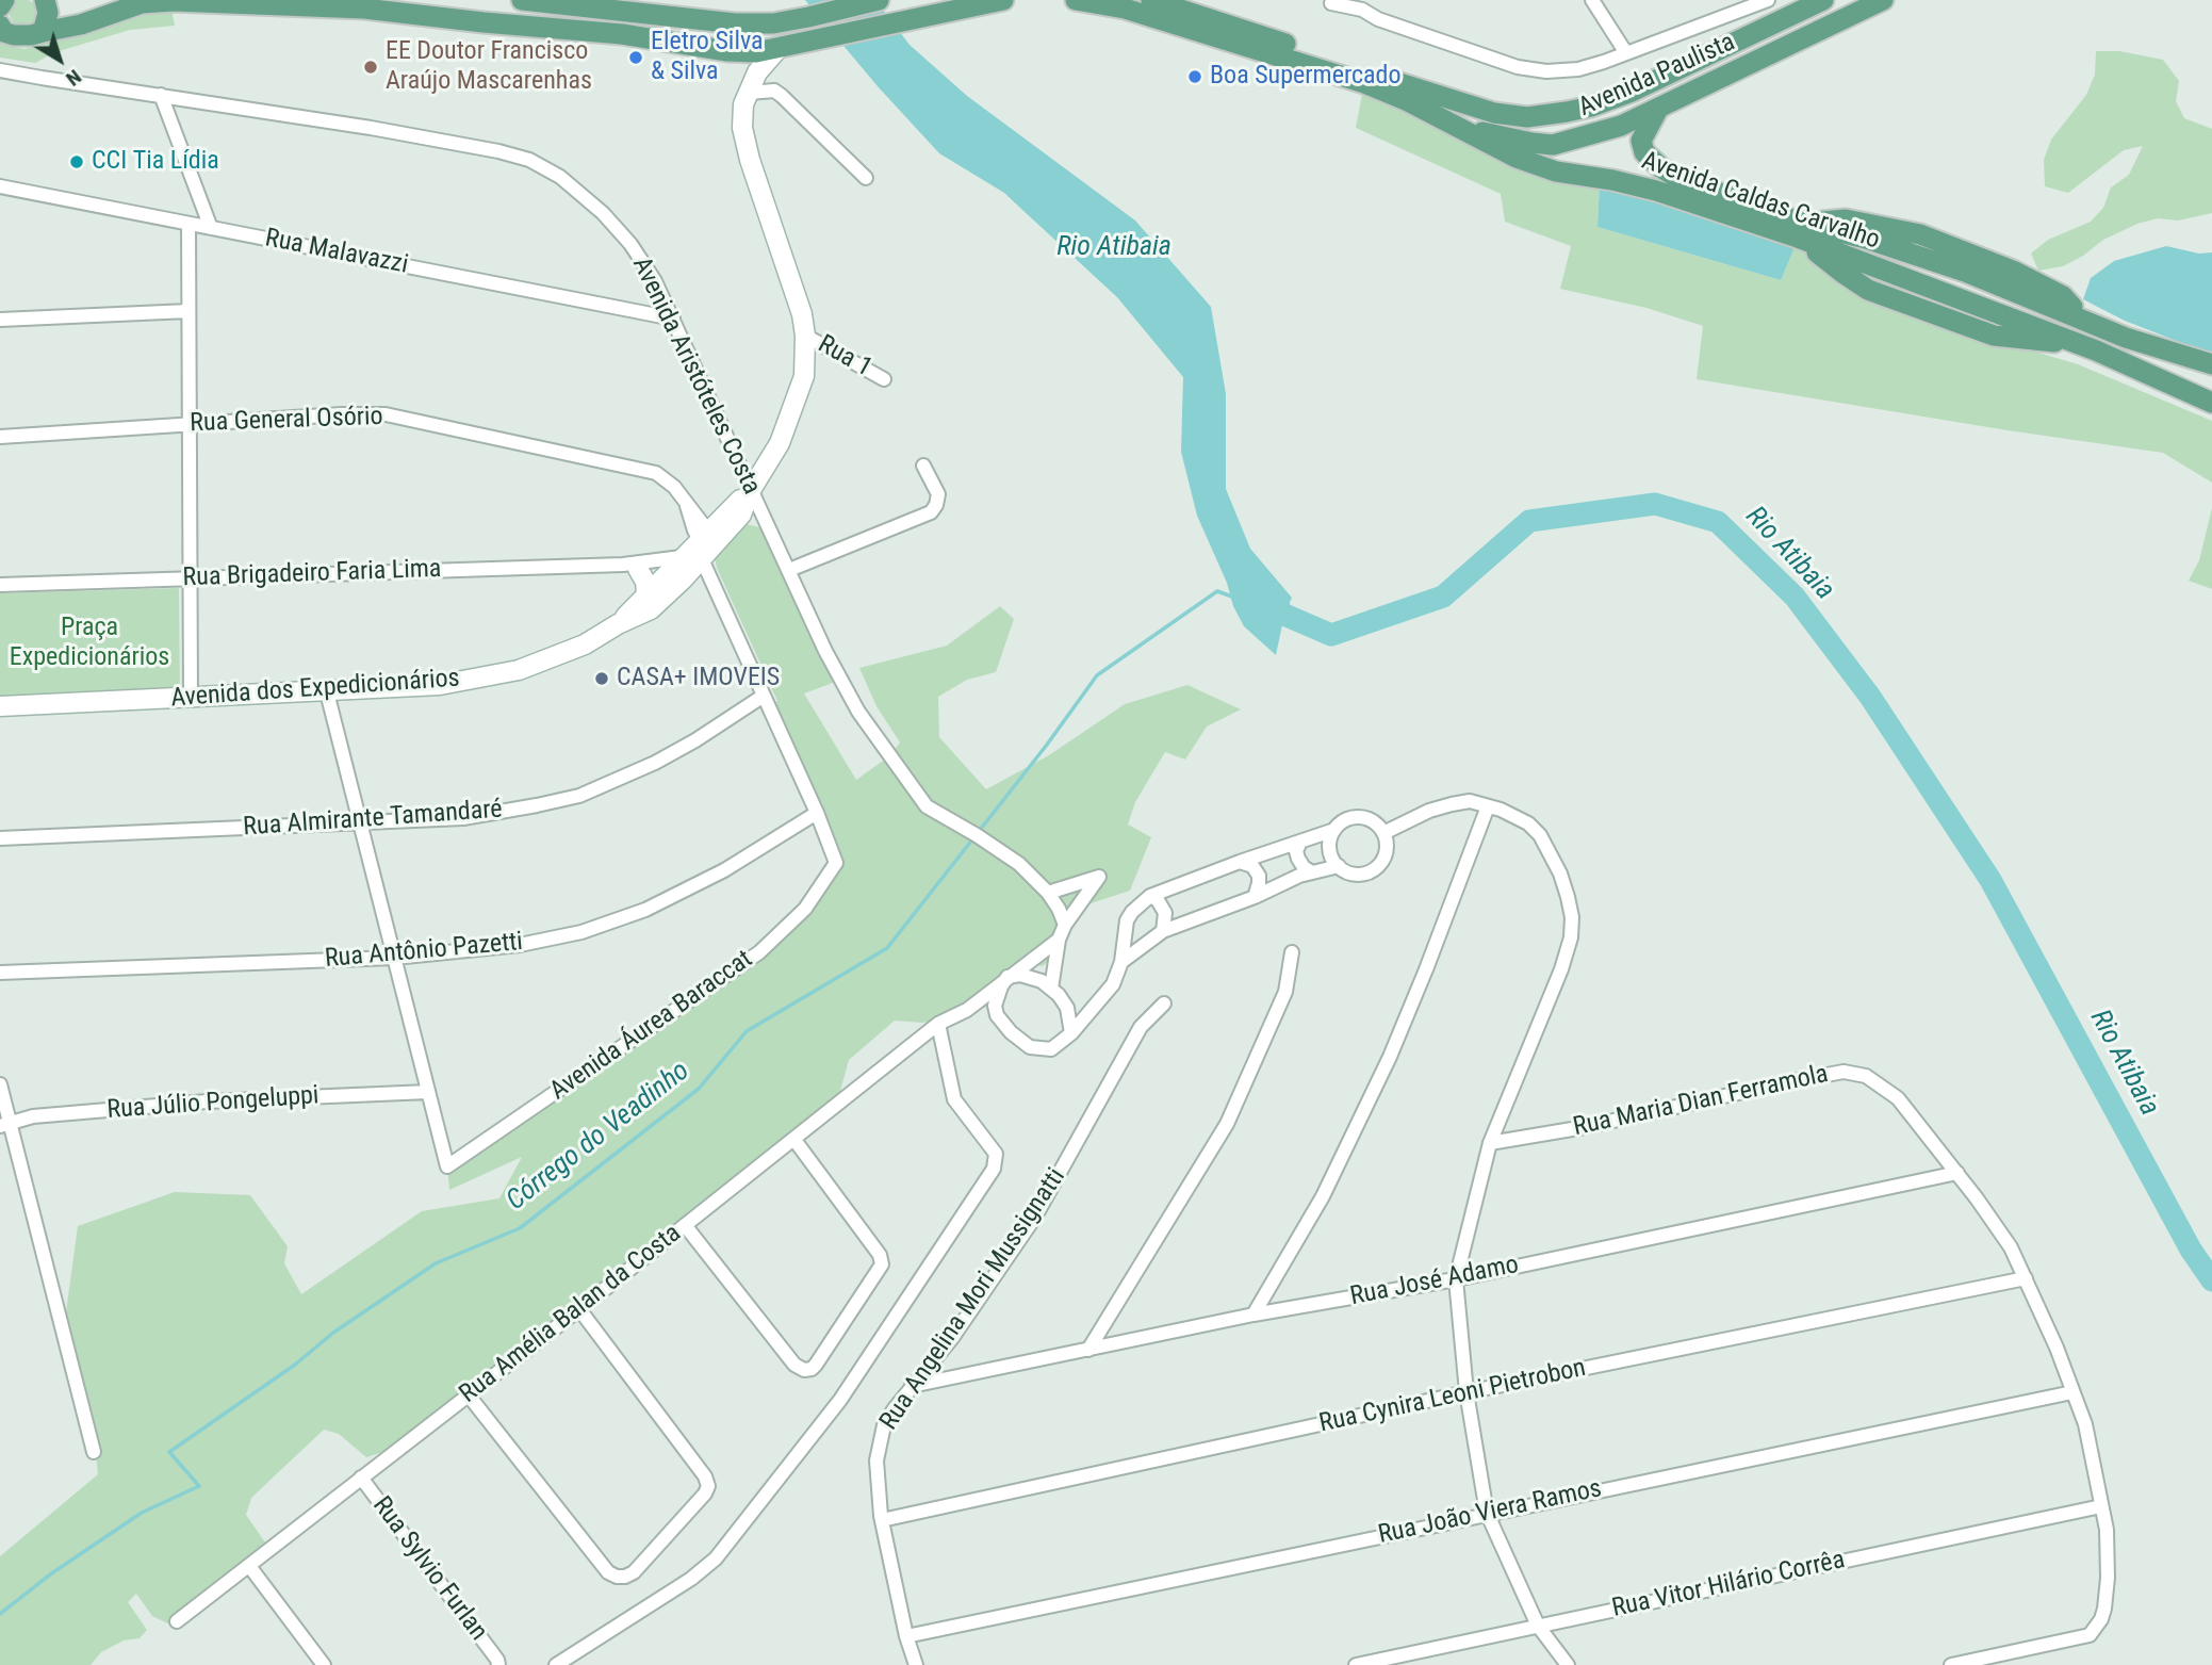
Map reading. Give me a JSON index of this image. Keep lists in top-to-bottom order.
{
  "streets": {
    "main road": ["Avenida Paulista", "Avenida Caldas Carvalho"],
    "street": [
      "Rua Malavazzi",
      "Rua 1",
      "Avenida Aristóteles Costa",
      "Rua General Osório",
      "Rua Brigadeiro Faria Lima",
      "Avenida dos Expedicionários",
      "Rua Almirante Tamandaré",
      "Rua Antônio Pazetti",
      "Avenida Áurea Baraccat",
      "Rua Maria Dian Ferramola",
      "Rua Júlio Pongeluppi",
      "Rua José Adamo",
      "Rua Angelina Mori Mussignatti",
      "Rua Amélia Balan da Costa",
      "Rua Cynira Leoni Pietrobon",
      "Rua João Viera Ramos",
      "Rua Sylvio Furlan",
      "Rua Vitor Hilário Corrêa"
    ]
  },
  "crossings": [
    ["Avenida Paulista", "Avenida Caldas Carvalho"],
    ["Rua Malavazzi", "Avenida Aristóteles Costa"],
    ["Rua 1", "Avenida dos Expedicionários"],
    ["Avenida Aristóteles Costa", "Avenida dos Expedicionários"],
    ["Rua General Osório", "Avenida dos Expedicionários"],
    ["Rua General Osório", "Rua Almirante Tamandaré"],
    ["Rua General Osório", "Rua Antônio Pazetti"],
    ["Rua General Osório", "Avenida Áurea Baraccat"],
    ["Rua Brigadeiro Faria Lima", "Avenida dos Expedicionários"],
    ["Avenida Áurea Baraccat", "Rua Júlio Pongeluppi"],
    ["Rua Maria Dian Ferramola", "Rua José Adamo"],
    ["Rua Maria Dian Ferramola", "Rua Cynira Leoni Pietrobon"],
    ["Rua Maria Dian Ferramola", "Rua João Viera Ramos"],
    ["Rua Maria Dian Ferramola", "Rua Vitor Hilário Corrêa"],
    ["Rua José Adamo", "Rua Angelina Mori Mussignatti"],
    ["Rua Angelina Mori Mussignatti", "Rua Cynira Leoni Pietrobon"],
    ["Rua Angelina Mori Mussignatti", "Rua João Viera Ramos"],
    ["Rua Amélia Balan da Costa", "Rua Sylvio Furlan"]
  ],
  "water": ["Rio Atibaia", "Córrego do Veadinho"],
  "parks": ["Praça Expedicionários"],
  "places": [
    "Eletro Silva & Silva",
    "EE Doutor Francisco Araújo Mascarenhas",
    "Boa Supermercado",
    "CCI Tia Lídia",
    "CASA+ IMOVEIS"
  ],
  "north": "bottom right"
}
